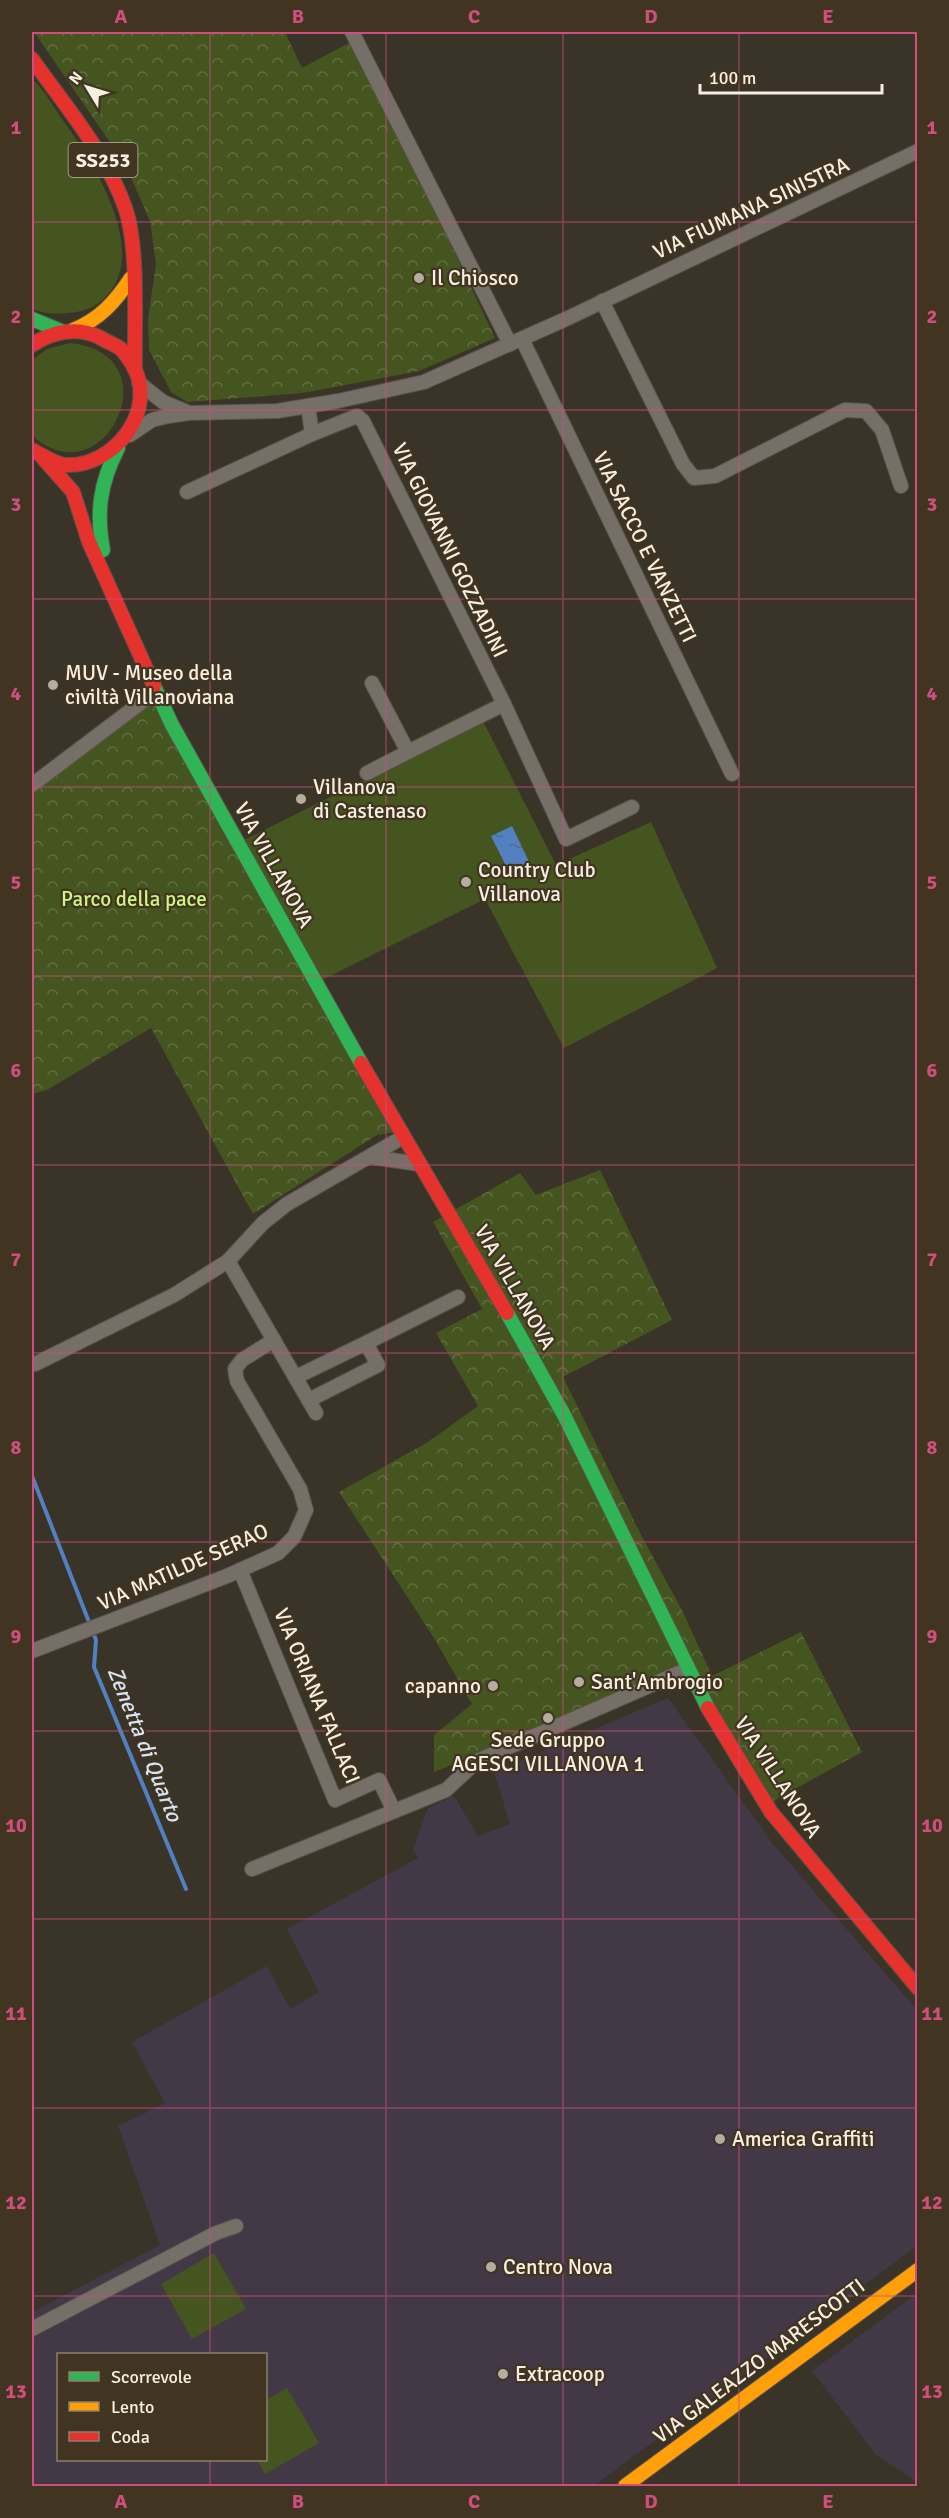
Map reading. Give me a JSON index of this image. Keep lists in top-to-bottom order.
{
  "streets": {
    "main road": ["SS253", "VIA VILLANOVA", "VIA GALEAZZO MARESCOTTI"],
    "street": [
      "VIA FIUMANA SINISTRA",
      "VIA SACCO E VANZETTI",
      "VIA GIOVANNI GOZZADINI",
      "VIA MATILDE SERAO",
      "VIA ORIANA FALLACI"
    ]
  },
  "crossings": [
    ["SS253", "VIA FIUMANA SINISTRA"],
    ["SS253", "VIA VILLANOVA"],
    ["VIA FIUMANA SINISTRA", "VIA SACCO E VANZETTI"],
    ["VIA MATILDE SERAO", "VIA ORIANA FALLACI"]
  ],
  "water": ["Zenetta di Quarto"],
  "parks": ["Parco della pace"],
  "places": [
    "Il Chiosco",
    "MUV - Museo della civiltà Villanoviana",
    "Villanova di Castenaso",
    "Country Club Villanova",
    "Sant'Ambrogio",
    "capanno",
    "Sede Gruppo AGESCI VILLANOVA 1",
    "America Graffiti",
    "Centro Nova",
    "Extracoop"
  ],
  "legend": ["Scorrevole", "Lento", "Coda"],
  "scale_bar": "100 m",
  "north": "top left",
  "grid": {
    "columns": [
      "A",
      "B",
      "C",
      "D",
      "E"
    ],
    "rows": [
      "1",
      "2",
      "3",
      "4",
      "5",
      "6",
      "7",
      "8",
      "9",
      "10",
      "11",
      "12",
      "13"
    ]
  }
}
